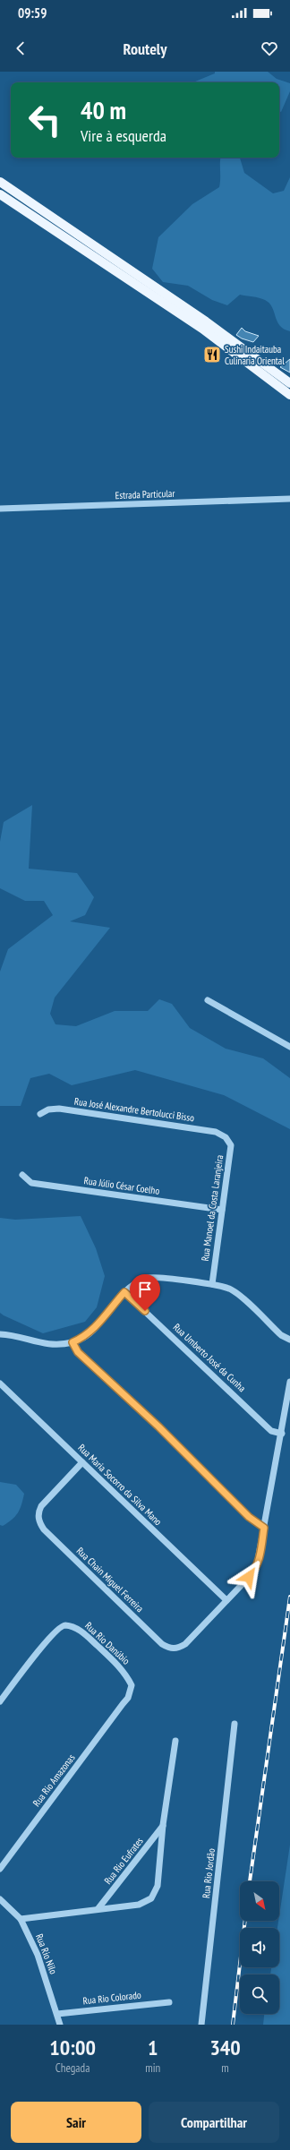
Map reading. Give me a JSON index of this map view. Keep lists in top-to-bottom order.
{
  "streets": {
    "street": [
      "Estrada Particular",
      "Rua José Alexandre Bertolucci Bisso",
      "Rua Júlio César Coelho",
      "Rua Manoel da Costa Laranjeira",
      "Rua Umberto José da Cunha",
      "Rua Maria Socorro da Silva Mano",
      "Rua Chain Miguel Ferreira",
      "Rua Rio Danúbio",
      "Rua Rio Amazonas",
      "Rua Rio Eufrates",
      "Rua Rio Jordão",
      "Rua Rio Nilo",
      "Rua Rio Colorado"
    ]
  },
  "crossings": [
    ["Rua José Alexandre Bertolucci Bisso", "Rua Manoel da Costa Laranjeira"],
    ["Rua Júlio César Coelho", "Rua Manoel da Costa Laranjeira"],
    ["Rua Maria Socorro da Silva Mano", "Rua Chain Miguel Ferreira"],
    ["Rua Rio Danúbio", "Rua Rio Amazonas"],
    ["Rua Rio Eufrates", "Rua Rio Nilo"],
    ["Rua Rio Nilo", "Rua Rio Colorado"]
  ],
  "places": {
    "restaurant": ["Sushi Indaitauba Culinaria Oriental"]
  },
  "north": "bottom right",
  "page": {
    "status": "09:59",
    "header": "Routely",
    "turn": ["40 m", "Vire à esquerda"],
    "eta": [
      "10:00",
      "Chegada",
      "1",
      "min",
      "340",
      "m"
    ],
    "buttons": ["Sair", "Compartilhar"]
  }
}
